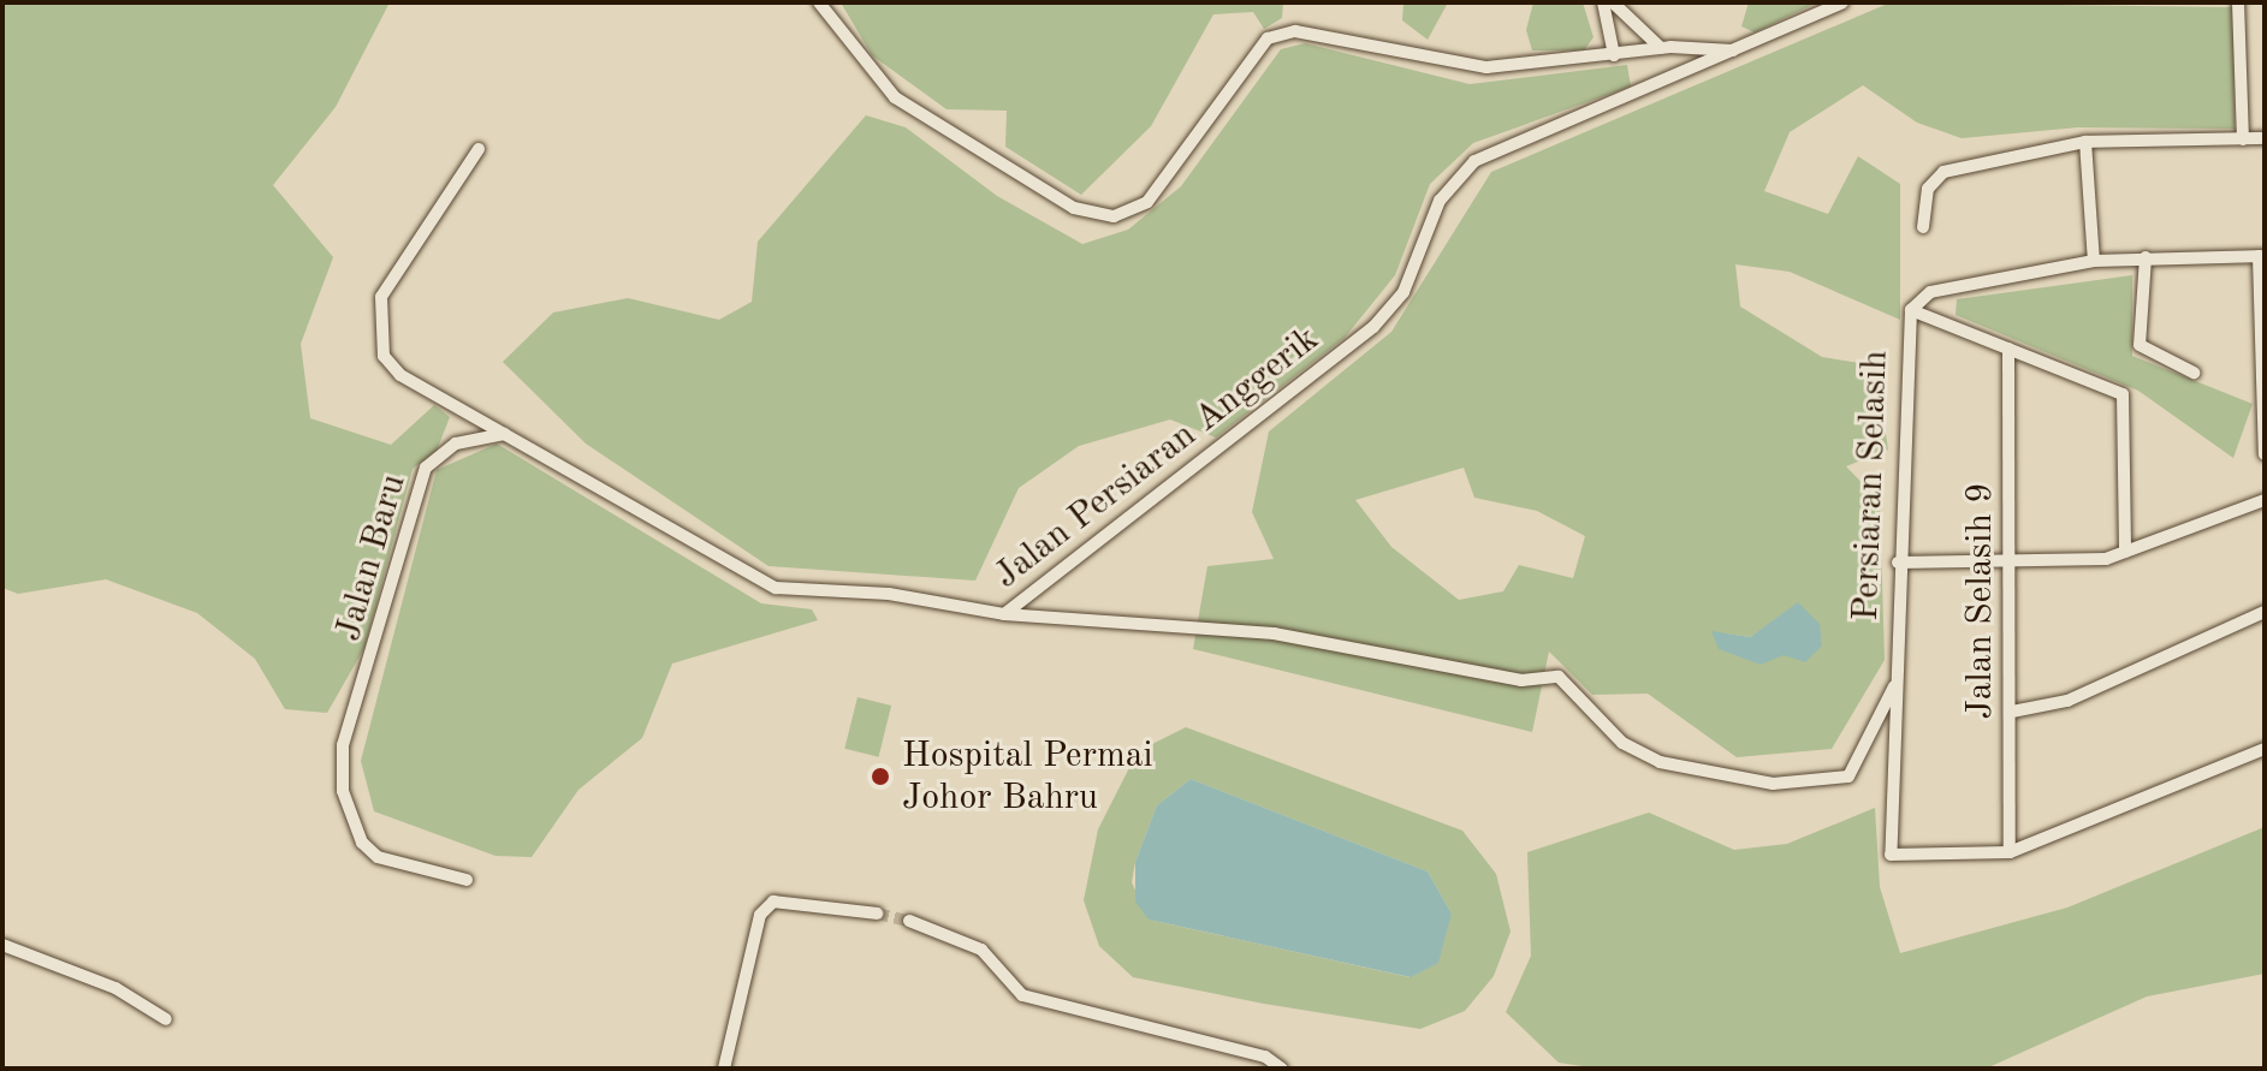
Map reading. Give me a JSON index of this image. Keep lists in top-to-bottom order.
{
  "streets": {
    "street": [
      "Jalan Persiaran Anggerik",
      "Persiaran Selasih",
      "Jalan Baru",
      "Jalan Selasih 9"
    ]
  },
  "crossings": [
    ["Jalan Persiaran Anggerik", "Jalan Baru"],
    ["Persiaran Selasih", "Jalan Selasih 9"]
  ],
  "places": ["Hospital Permai Johor Bahru"]
}
